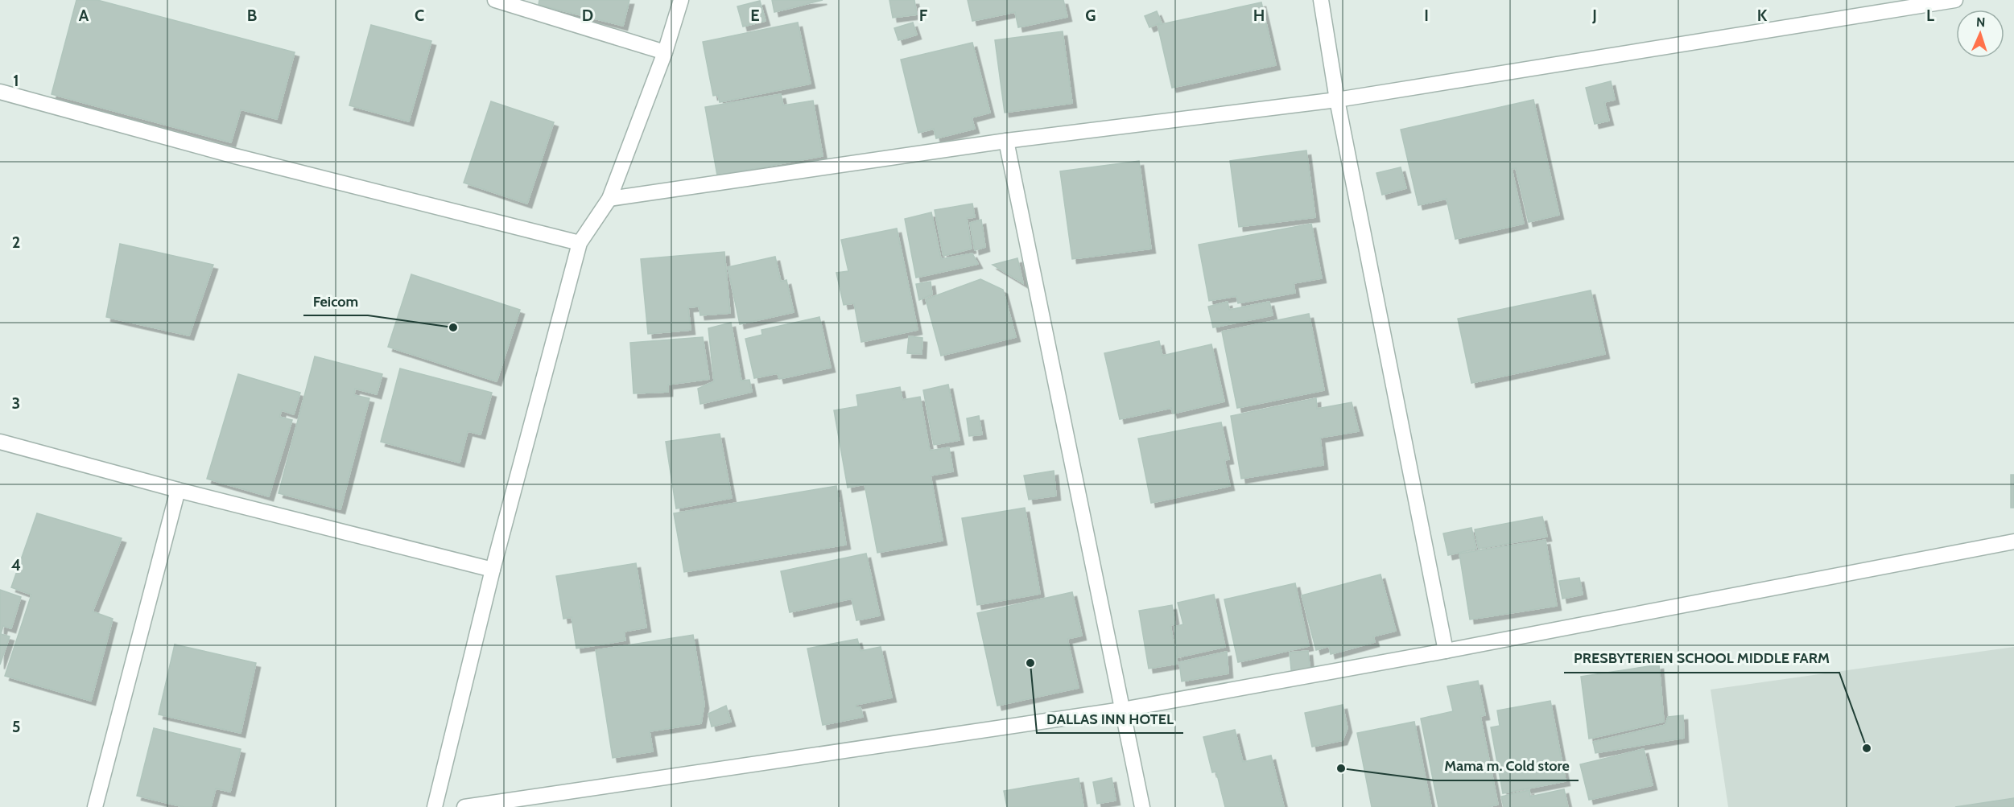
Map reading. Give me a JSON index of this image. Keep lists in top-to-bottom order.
{
  "places": [
    "Feicom",
    "DALLAS INN HOTEL",
    "PRESBYTERIEN SCHOOL MIDDLE FARM",
    "Mama m. Cold store"
  ],
  "north": "top",
  "grid": {
    "columns": [
      "A",
      "B",
      "C",
      "D",
      "E",
      "F",
      "G",
      "H",
      "I",
      "J",
      "K",
      "L"
    ],
    "rows": [
      "1",
      "2",
      "3",
      "4",
      "5"
    ]
  }
}
